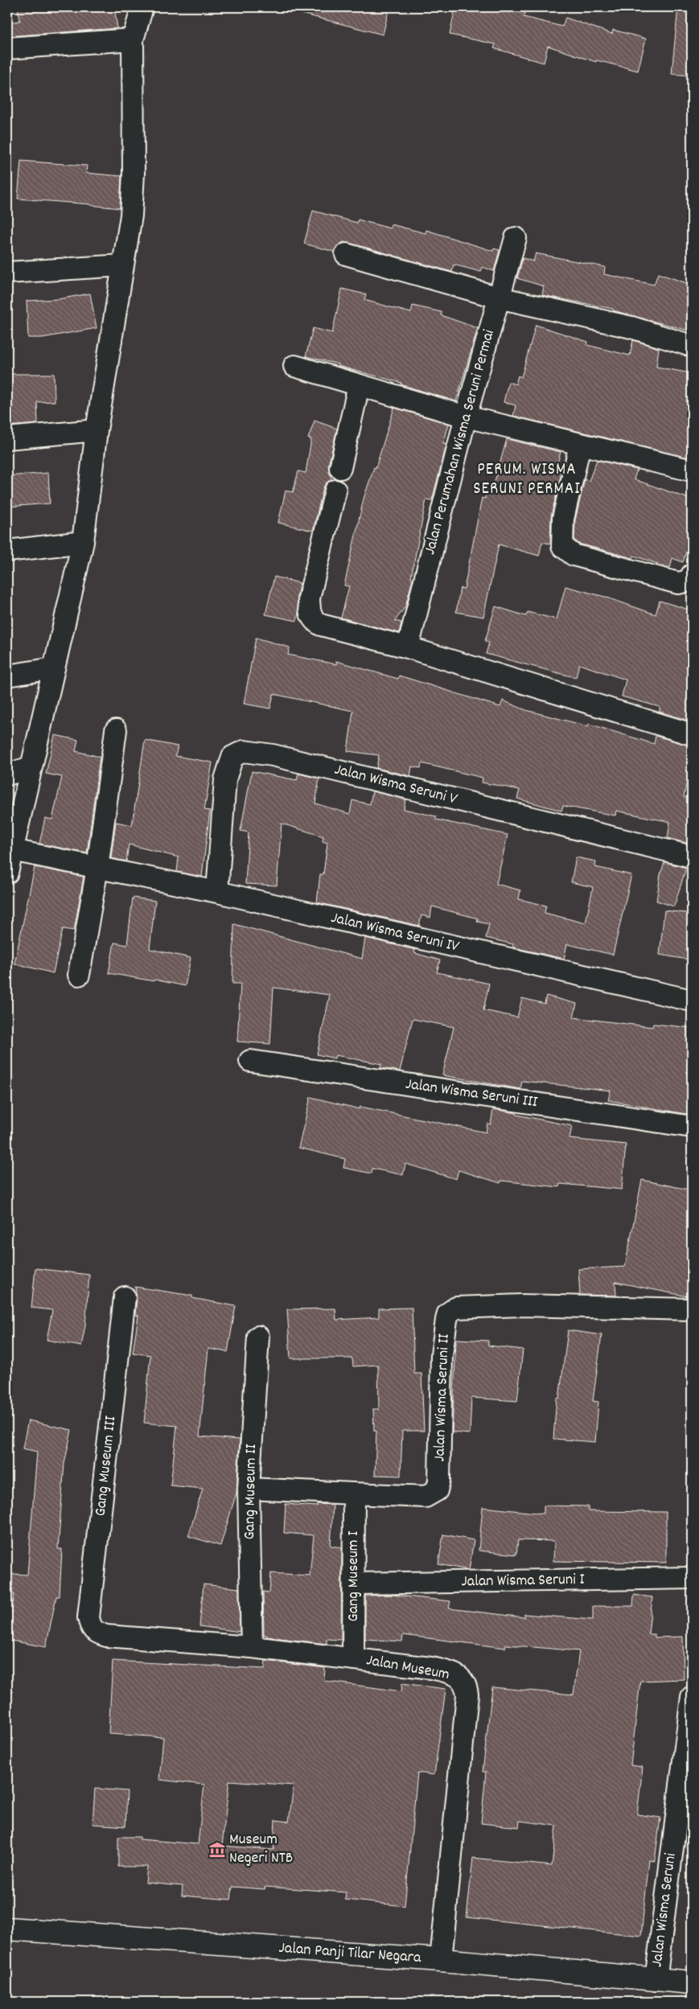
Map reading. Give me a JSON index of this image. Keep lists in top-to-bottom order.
{
  "streets": {
    "main road": ["Jalan Panji Tilar Negara"],
    "street": [
      "Jalan Perumahan Wisma Seruni Permai",
      "Jalan Wisma Seruni V",
      "Jalan Wisma Seruni IV",
      "Jalan Wisma Seruni III",
      "Jalan Wisma Seruni II",
      "Gang Museum III",
      "Gang Museum II",
      "Gang Museum I",
      "Jalan Wisma Seruni I",
      "Jalan Museum",
      "Jalan Wisma Seruni"
    ]
  },
  "crossings": [
    ["Jalan Wisma Seruni V", "Jalan Wisma Seruni IV"],
    ["Jalan Wisma Seruni II", "Gang Museum II"],
    ["Jalan Wisma Seruni II", "Gang Museum I"],
    ["Gang Museum III", "Jalan Museum"],
    ["Gang Museum II", "Jalan Museum"],
    ["Gang Museum I", "Jalan Wisma Seruni I"],
    ["Gang Museum I", "Jalan Museum"],
    ["Jalan Museum", "Jalan Panji Tilar Negara"],
    ["Jalan Wisma Seruni", "Jalan Panji Tilar Negara"]
  ],
  "districts": ["PERUM. WISMA SERUNI PERMAI"],
  "places": {
    "museum": ["Museum Negeri NTB"]
  }
}
